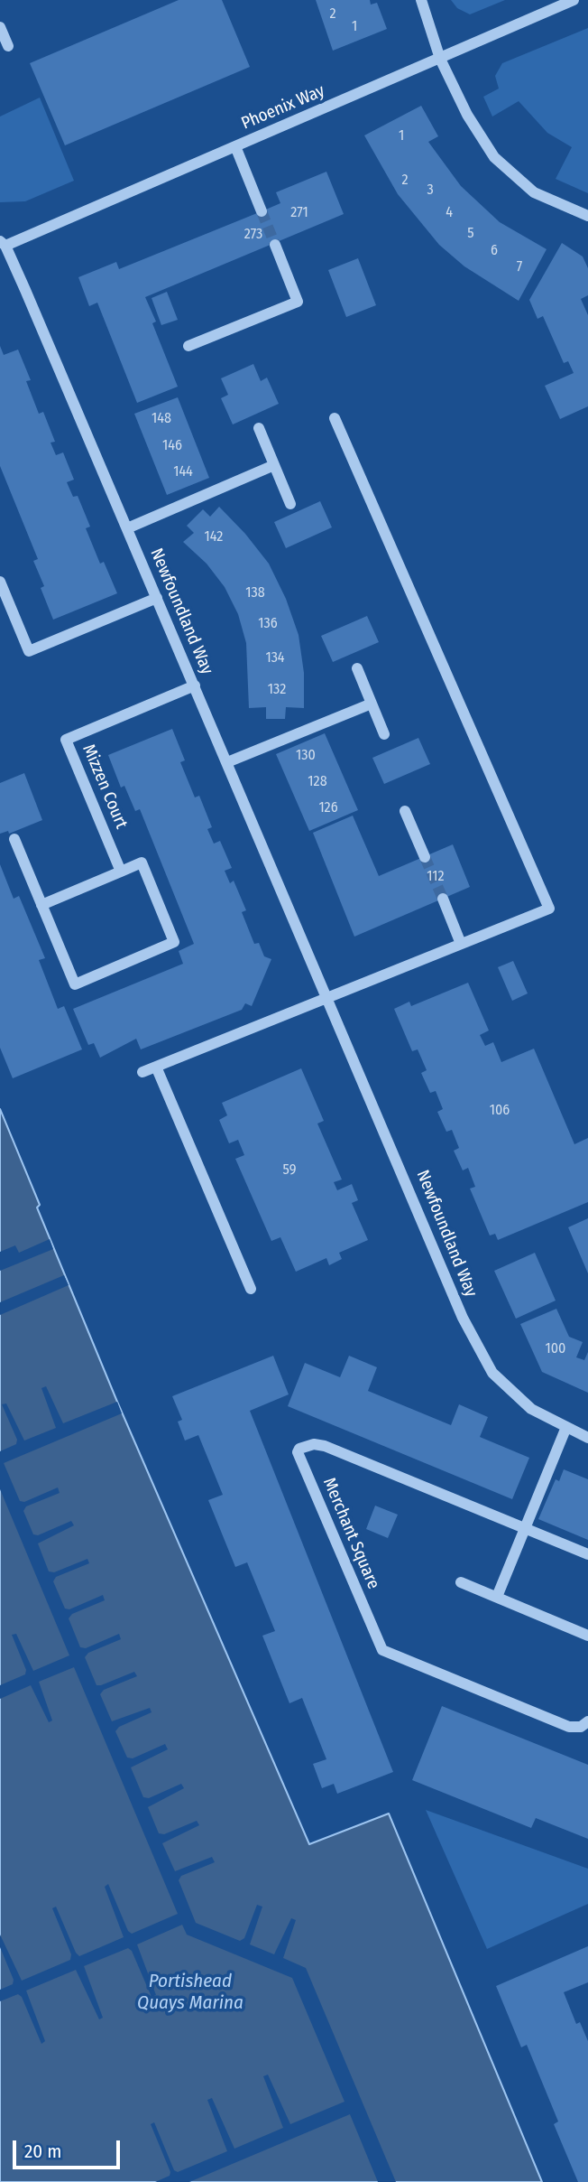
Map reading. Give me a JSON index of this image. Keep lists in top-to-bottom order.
{
  "streets": {
    "street": [
      "Phoenix Way",
      "Newfoundland Way",
      "Mizzen Court",
      "Merchant Square"
    ]
  },
  "crossings": [
    ["Phoenix Way", "Newfoundland Way"],
    ["Newfoundland Way", "Mizzen Court"]
  ],
  "water": ["Portishead Quays Marina"],
  "house_numbers": [
    "2",
    "1",
    "1",
    "2",
    "3",
    "271",
    "4",
    "5",
    "273",
    "6",
    "7",
    "148",
    "146",
    "144",
    "142",
    "138",
    "136",
    "134",
    "132",
    "130",
    "128",
    "126",
    "112",
    "106",
    "59",
    "100"
  ],
  "scale_bar": "20 m"
}
